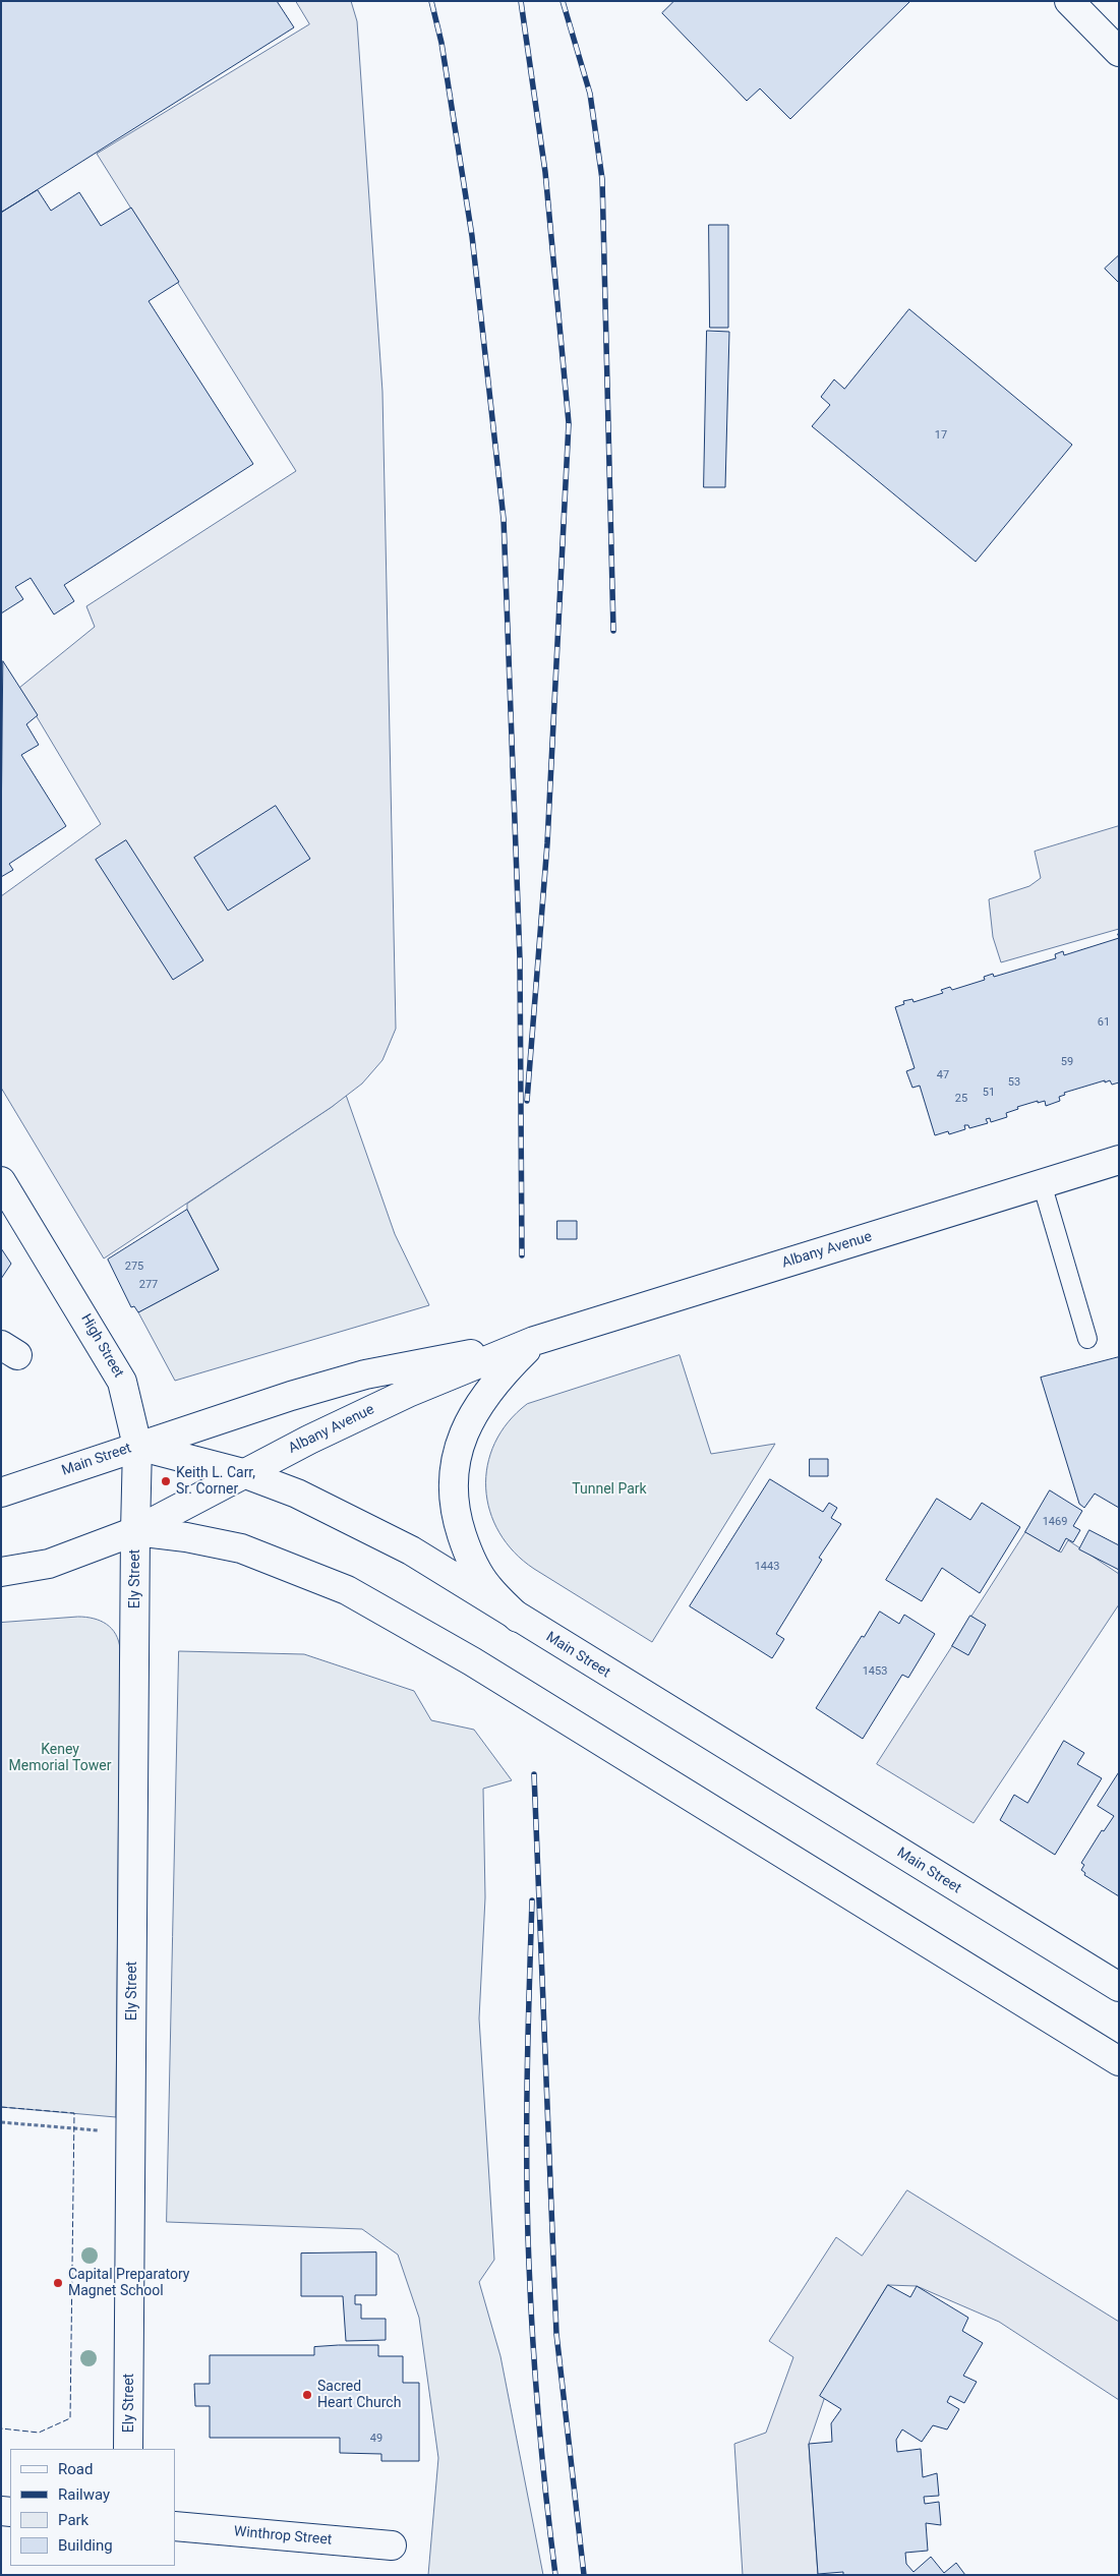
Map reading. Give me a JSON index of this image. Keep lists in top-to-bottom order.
{
  "streets": {
    "main road": [
      "Albany Avenue",
      "High Street",
      "Main Street",
      "Ely Street",
      "Winthrop Street"
    ]
  },
  "crossings": [
    ["Albany Avenue", "High Street"],
    ["Albany Avenue", "Main Street"],
    ["Albany Avenue", "Ely Street"],
    ["High Street", "Main Street"],
    ["High Street", "Ely Street"]
  ],
  "parks": ["Tunnel Park", "Keney Memorial Tower"],
  "places": ["Keith L. Carr, Sr. Corner", "Capital Preparatory Magnet School", "Sacred Heart Church"],
  "house_numbers": [
    "17",
    "61",
    "59",
    "47",
    "53",
    "51",
    "25",
    "275",
    "277",
    "1469",
    "1443",
    "1453",
    "49"
  ],
  "legend": [
    "Road",
    "Railway",
    "Park",
    "Building"
  ]
}
